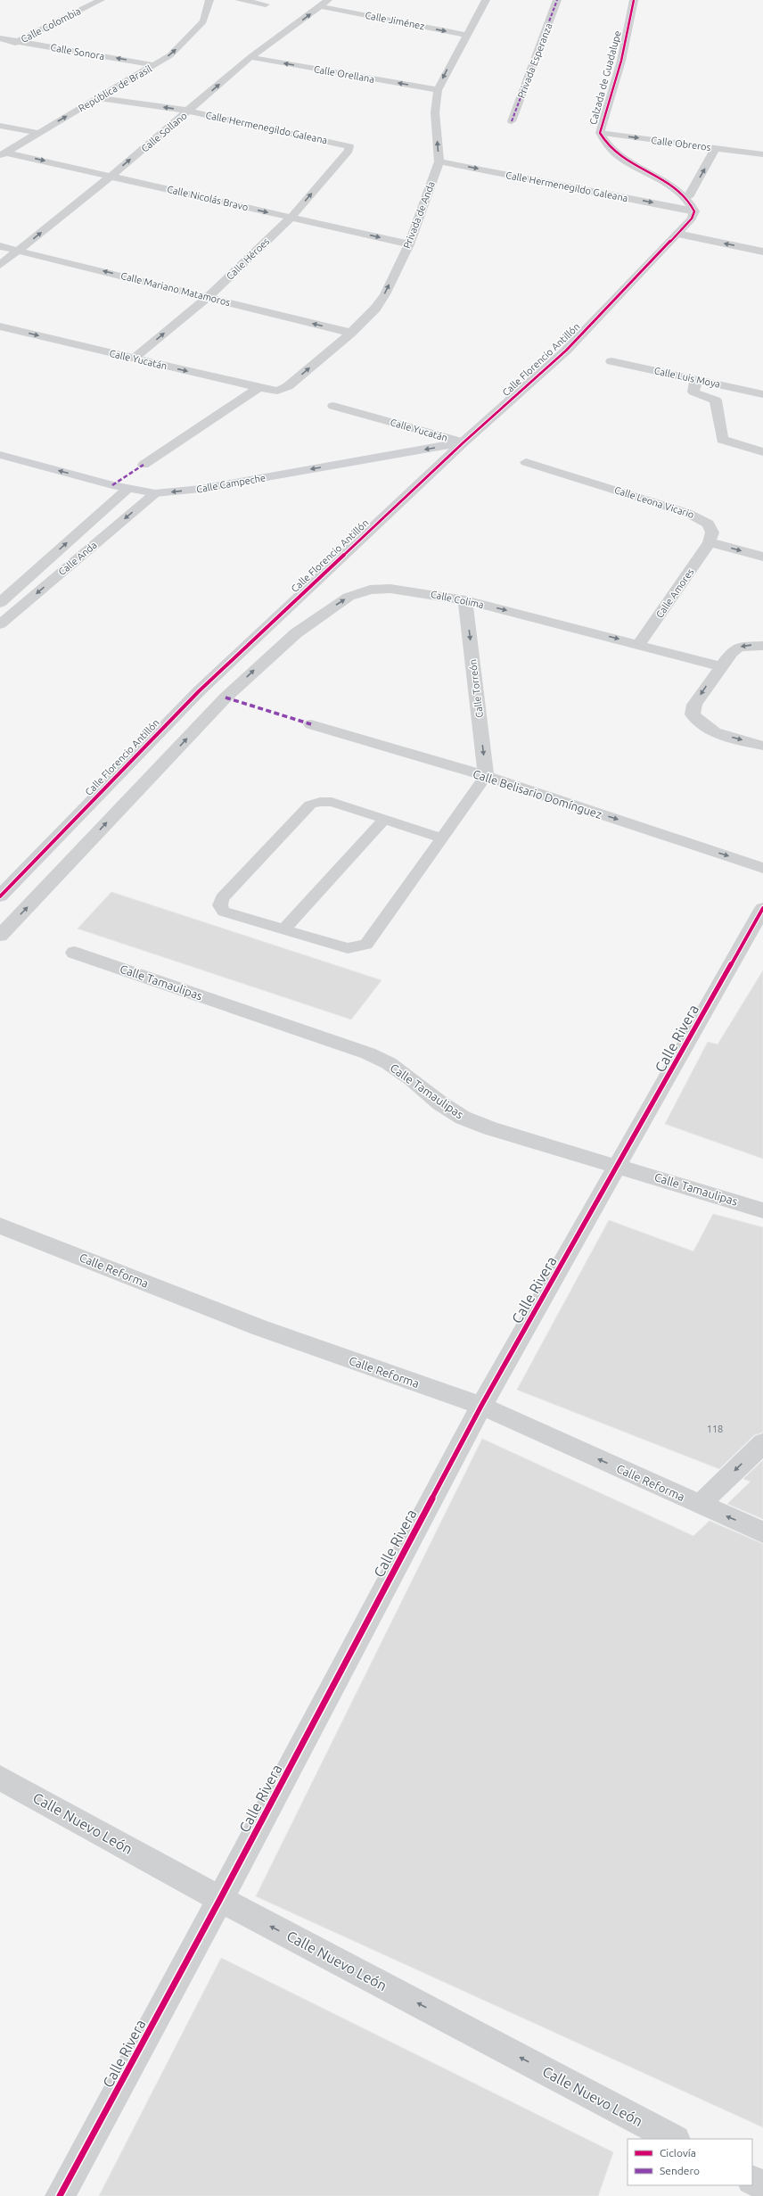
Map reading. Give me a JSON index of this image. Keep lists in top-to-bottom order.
{
  "streets": {
    "street": [
      "Calle Jiménez",
      "Calle Colombia",
      "Calle Sonora",
      "Privada Esperanza",
      "Calle Orellana",
      "Calzada de Guadalupe",
      "República de Brasil",
      "Calle Hermenegildo Galeana",
      "Calle Sollano",
      "Calle Obreros",
      "Calle Nicolás Bravo",
      "Privada de Anda",
      "Calle Héroes",
      "Calle Mariano Matamoros",
      "Calle Yucatán",
      "Calle Florencio Antillón",
      "Calle Luis Moya",
      "Calle Campeche",
      "Calle Leona Vicario",
      "Calle Anda",
      "Calle Amores",
      "Calle Colima",
      "Calle Torreón",
      "Calle Belisario Domínguez",
      "Calle Tamaulipas",
      "Calle Rivera",
      "Calle Reforma",
      "Calle Nuevo León"
    ]
  },
  "crossings": [
    ["Calle Jiménez", "Calle Sollano"],
    ["Calle Jiménez", "Privada de Anda"],
    ["Calle Colombia", "Calle Sonora"],
    ["Calle Sonora", "República de Brasil"],
    ["Calle Orellana", "Calle Sollano"],
    ["Calle Orellana", "Privada de Anda"],
    ["Calzada de Guadalupe", "Calle Obreros"],
    ["República de Brasil", "Calle Hermenegildo Galeana"],
    ["República de Brasil", "Calle Nicolás Bravo"],
    ["Calle Hermenegildo Galeana", "Calle Sollano"],
    ["Calle Hermenegildo Galeana", "Privada de Anda"],
    ["Calle Hermenegildo Galeana", "Calle Héroes"],
    ["Calle Sollano", "Calle Nicolás Bravo"],
    ["Calle Sollano", "Calle Mariano Matamoros"],
    ["Calle Nicolás Bravo", "Privada de Anda"],
    ["Calle Nicolás Bravo", "Calle Héroes"],
    ["Privada de Anda", "Calle Mariano Matamoros"],
    ["Privada de Anda", "Calle Yucatán"],
    ["Calle Héroes", "Calle Mariano Matamoros"],
    ["Calle Héroes", "Calle Yucatán"],
    ["Calle Yucatán", "Calle Florencio Antillón"],
    ["Calle Yucatán", "Calle Campeche"],
    ["Calle Florencio Antillón", "Calle Campeche"],
    ["Calle Campeche", "Calle Anda"],
    ["Calle Leona Vicario", "Calle Amores"],
    ["Calle Amores", "Calle Colima"],
    ["Calle Colima", "Calle Torreón"],
    ["Calle Torreón", "Calle Belisario Domínguez"],
    ["Calle Tamaulipas", "Calle Rivera"],
    ["Calle Rivera", "Calle Reforma"],
    ["Calle Rivera", "Calle Nuevo León"]
  ],
  "one_way": [
    "Calle Jiménez",
    "Calle Sonora",
    "Calle Orellana",
    "República de Brasil",
    "Calle Sollano",
    "Calle Obreros",
    "Calle Nicolás Bravo",
    "Calle Mariano Matamoros",
    "Calle Yucatán",
    "Calle Campeche",
    "Calle Colima",
    "Calle Torreón",
    "Calle Belisario Domínguez",
    "Calle Reforma",
    "Calle Nuevo León"
  ],
  "house_numbers": ["118"],
  "legend": ["Ciclovía", "Sendero"]
}
